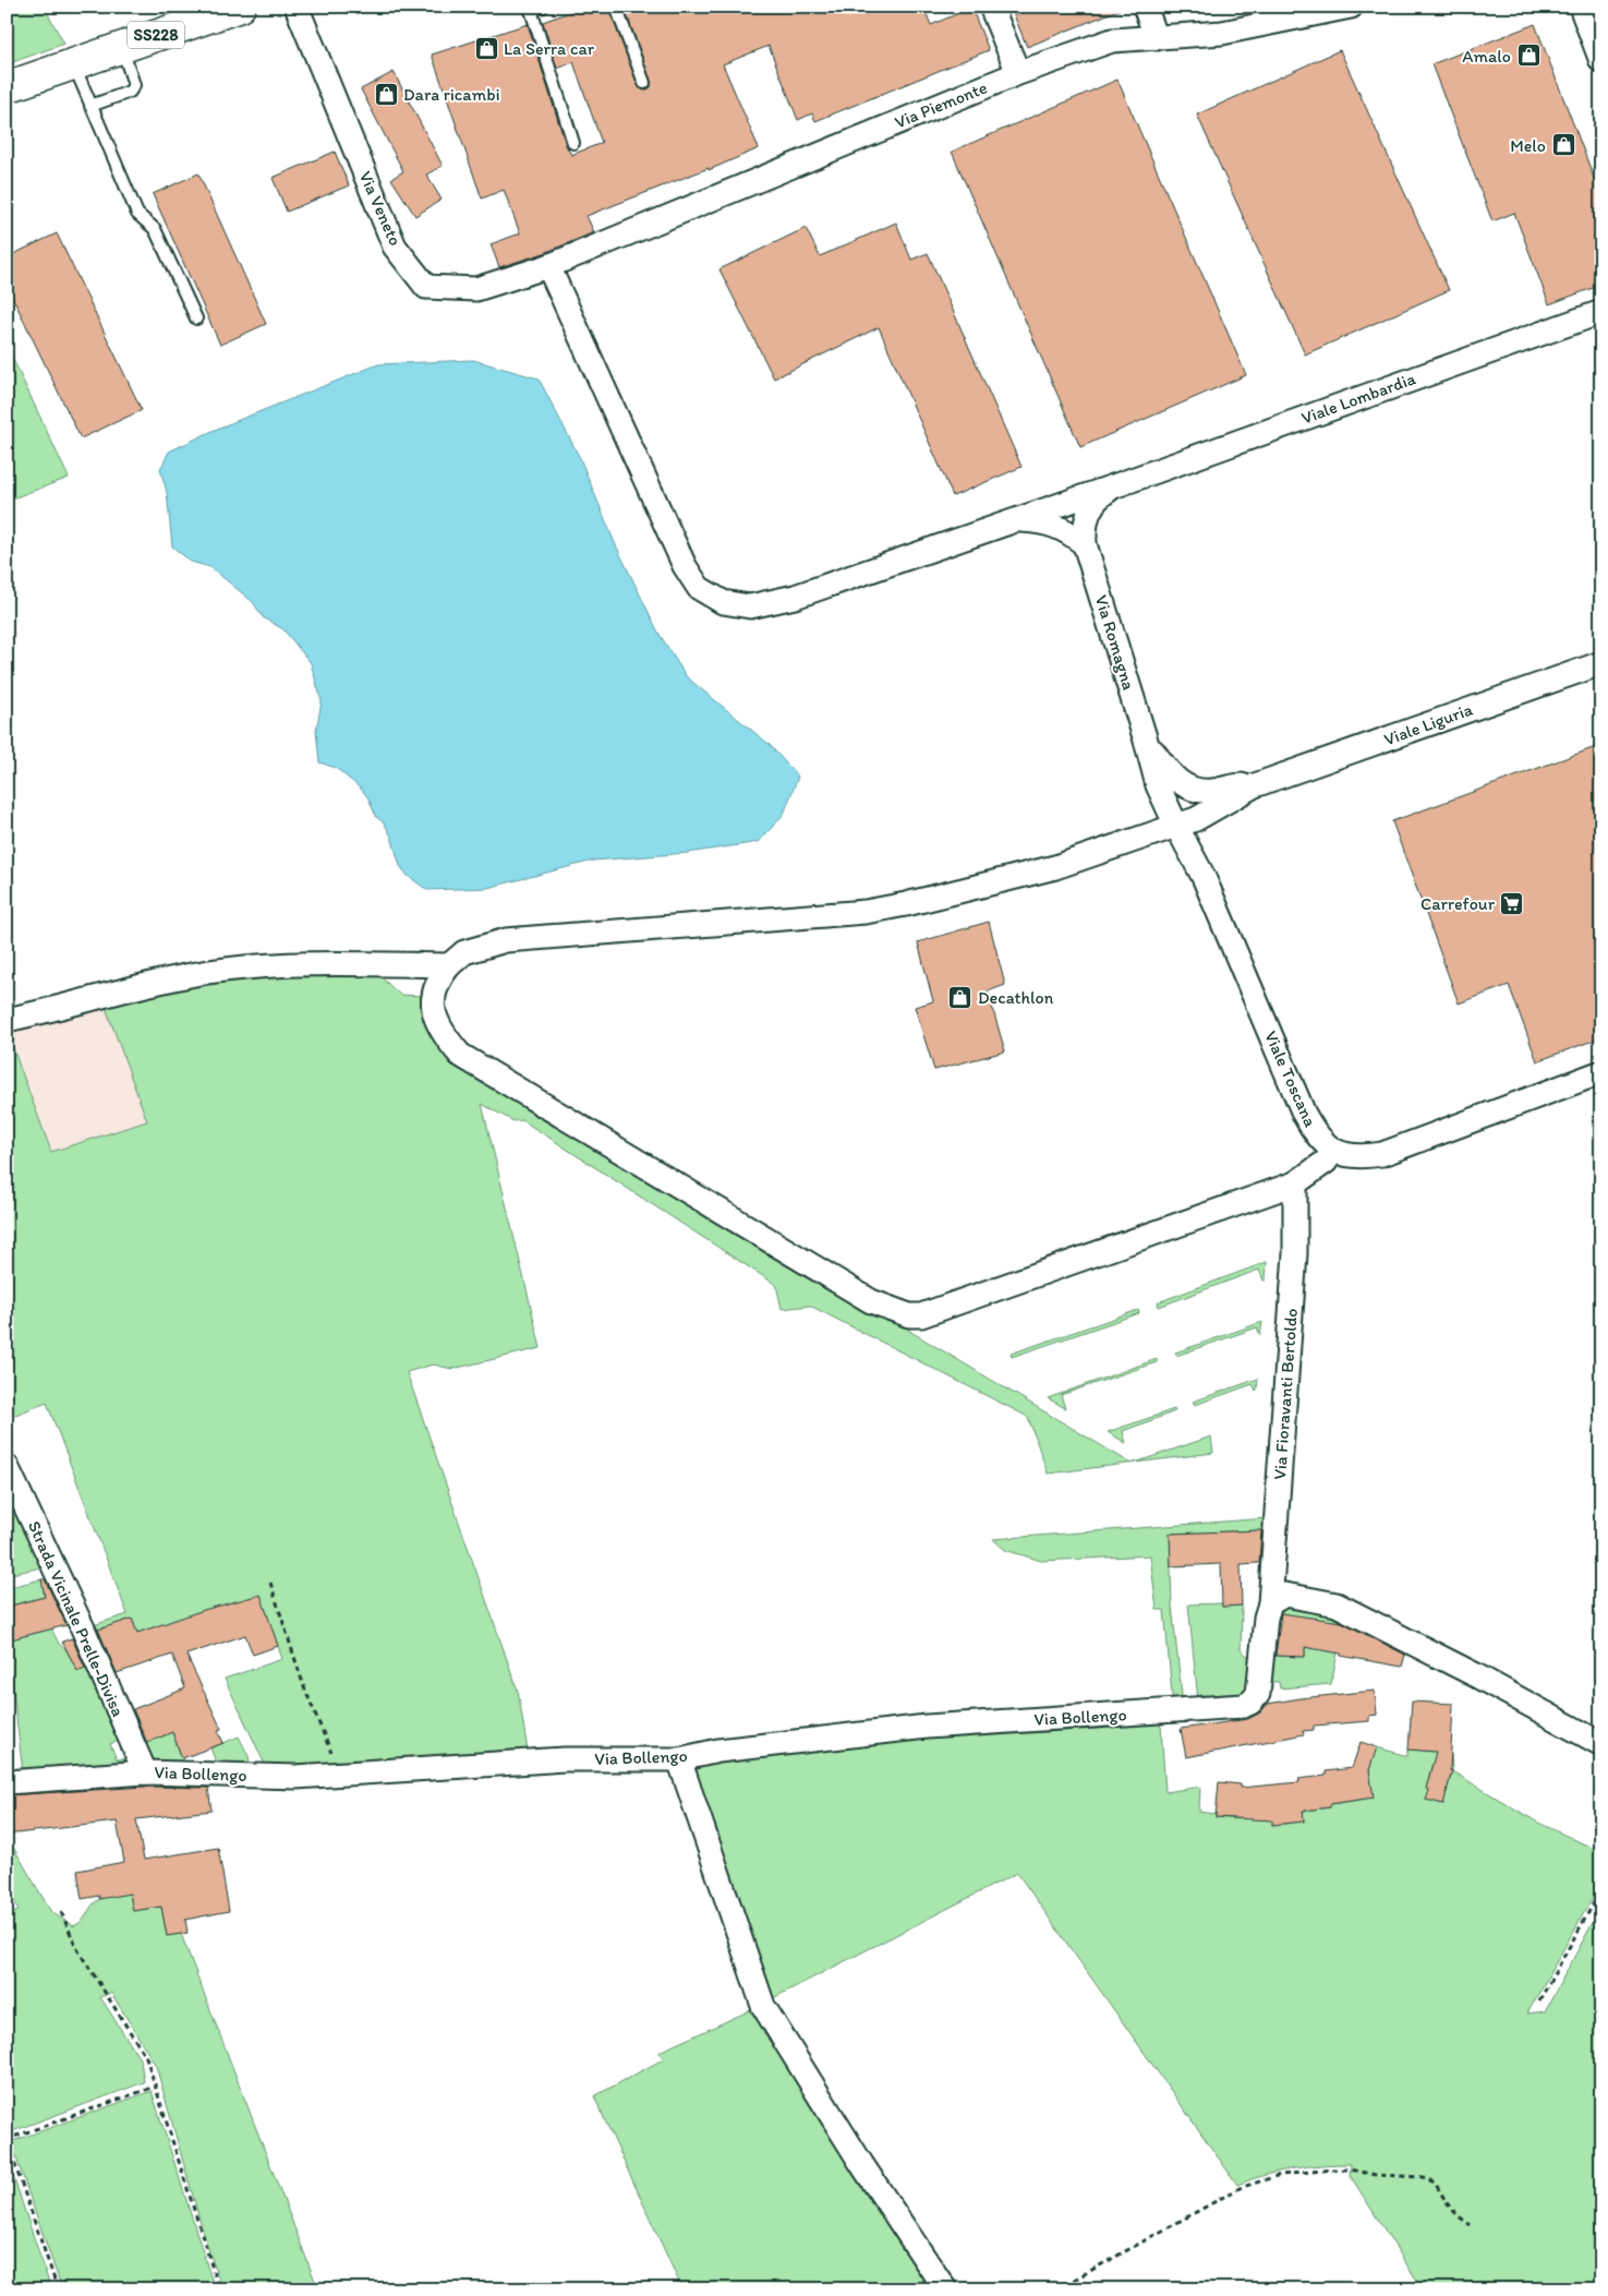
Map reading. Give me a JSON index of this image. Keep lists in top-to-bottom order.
{
  "streets": {
    "main road": ["SS228"],
    "street": [
      "Via Piemonte",
      "Via Veneto",
      "Viale Lombardia",
      "Via Romagna",
      "Viale Liguria",
      "Viale Toscana",
      "Via Fioravanti Bertoldo",
      "Strada Vicinale Prelle-Divisa",
      "Via Bollengo"
    ]
  },
  "crossings": [
    ["Via Piemonte", "Via Veneto"],
    ["Viale Lombardia", "Via Romagna"],
    ["Via Romagna", "Viale Toscana"],
    ["Via Fioravanti Bertoldo", "Via Bollengo"],
    ["Strada Vicinale Prelle-Divisa", "Via Bollengo"]
  ],
  "places": {
    "shop": [
      "La Serra car",
      "Amalo",
      "Dara ricambi",
      "Melo",
      "Decathlon"
    ],
    "supermarket": ["Carrefour"]
  }
}
